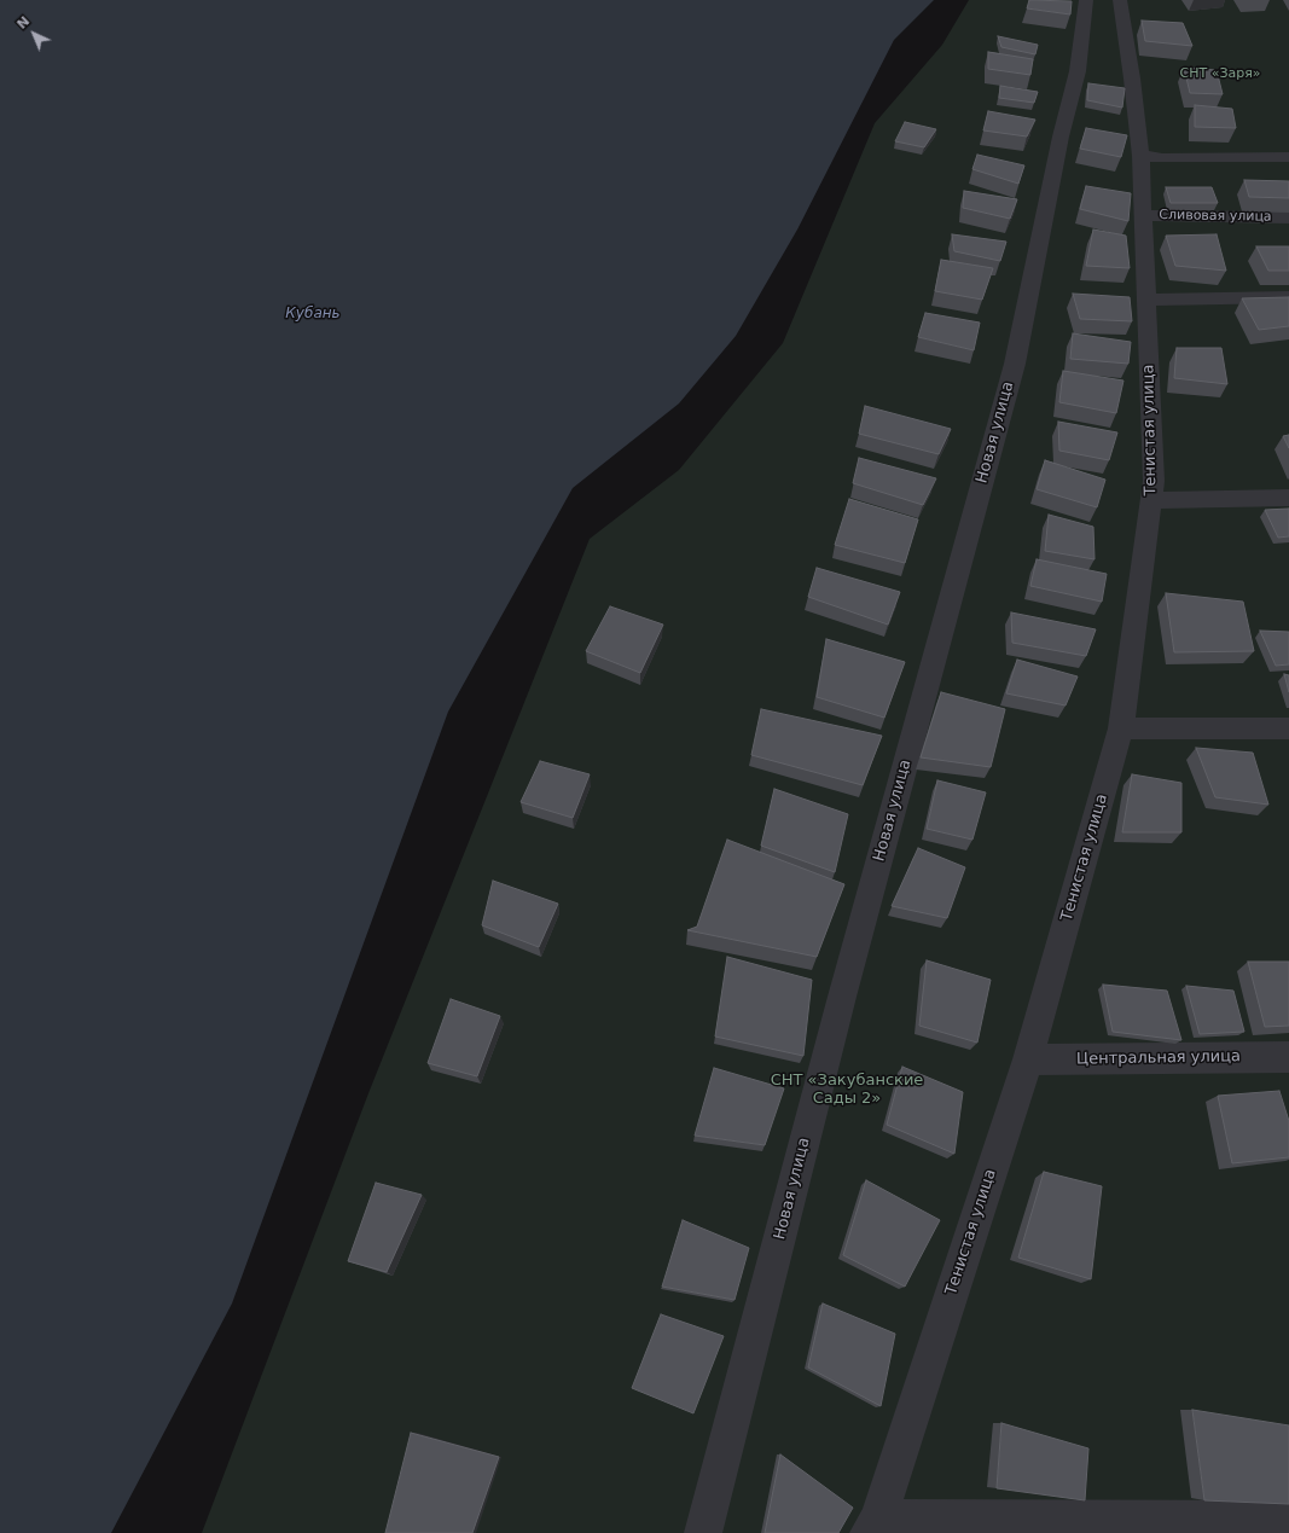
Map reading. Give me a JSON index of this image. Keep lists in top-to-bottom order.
{
  "streets": {
    "street": [
      "Сливовая улица",
      "Тенистая улица",
      "Новая улица",
      "Центральная улица"
    ]
  },
  "crossings": [
    ["Сливовая улица", "Тенистая улица"],
    ["Тенистая улица", "Центральная улица"]
  ],
  "water": ["Кубань"],
  "parks": ["СНТ «Заря»", "СНТ «Закубанские Сады 2»"],
  "north": "top left"
}
